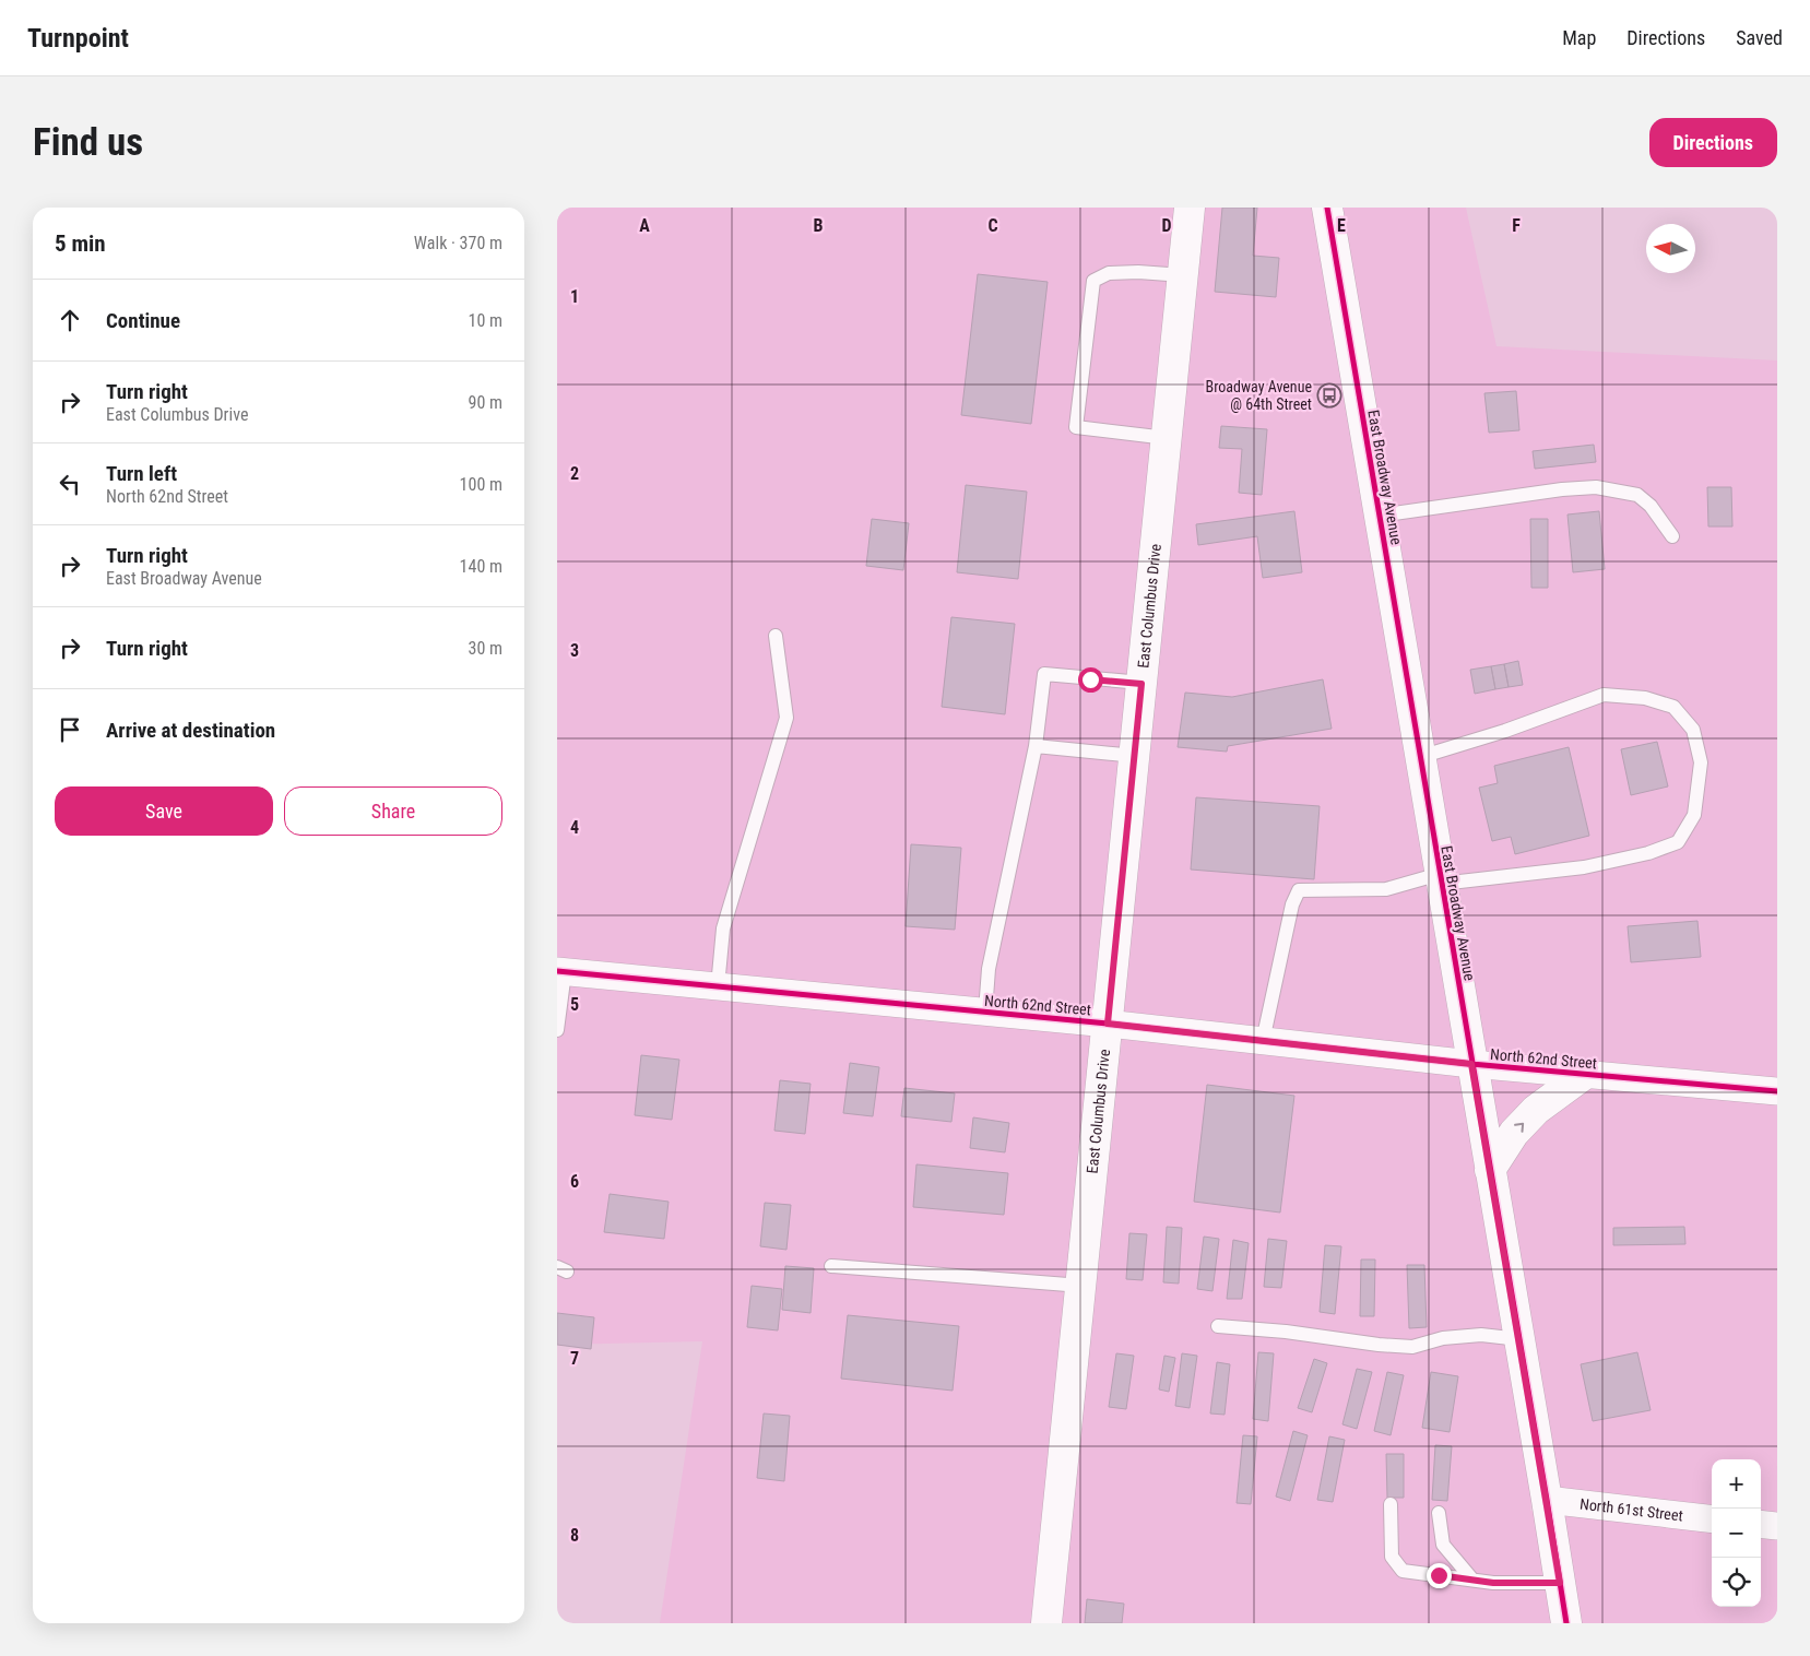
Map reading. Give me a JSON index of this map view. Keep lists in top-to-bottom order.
{
  "streets": {
    "street": [
      "East Broadway Avenue",
      "East Columbus Drive",
      "North 62nd Street",
      "North 61st Street"
    ]
  },
  "crossings": [
    ["East Broadway Avenue", "North 62nd Street"],
    ["East Broadway Avenue", "North 61st Street"],
    ["East Columbus Drive", "North 62nd Street"]
  ],
  "places": {
    "bus stop": ["Broadway Avenue @ 64th Street"]
  },
  "north": "left",
  "page": {
    "header": "Turnpoint",
    "nav": ["Map", "Directions", "Saved"],
    "buttons": [
      "Directions",
      ["Save", "Share"]
    ],
    "title": "Find us",
    "heading": ["5 min", "Walk · 370 m"],
    "list": [
      ["Continue", "10 m"],
      ["Turn right", "East Columbus Drive", "90 m"],
      ["Turn left", "North 62nd Street", "100 m"],
      ["Turn right", "East Broadway Avenue", "140 m"],
      ["Turn right", "30 m"],
      "Arrive at destination"
    ],
    "map_buttons": ["+", "−"]
  },
  "grid": {
    "columns": [
      "A",
      "B",
      "C",
      "D",
      "E",
      "F"
    ],
    "rows": [
      "1",
      "2",
      "3",
      "4",
      "5",
      "6",
      "7",
      "8"
    ]
  }
}
